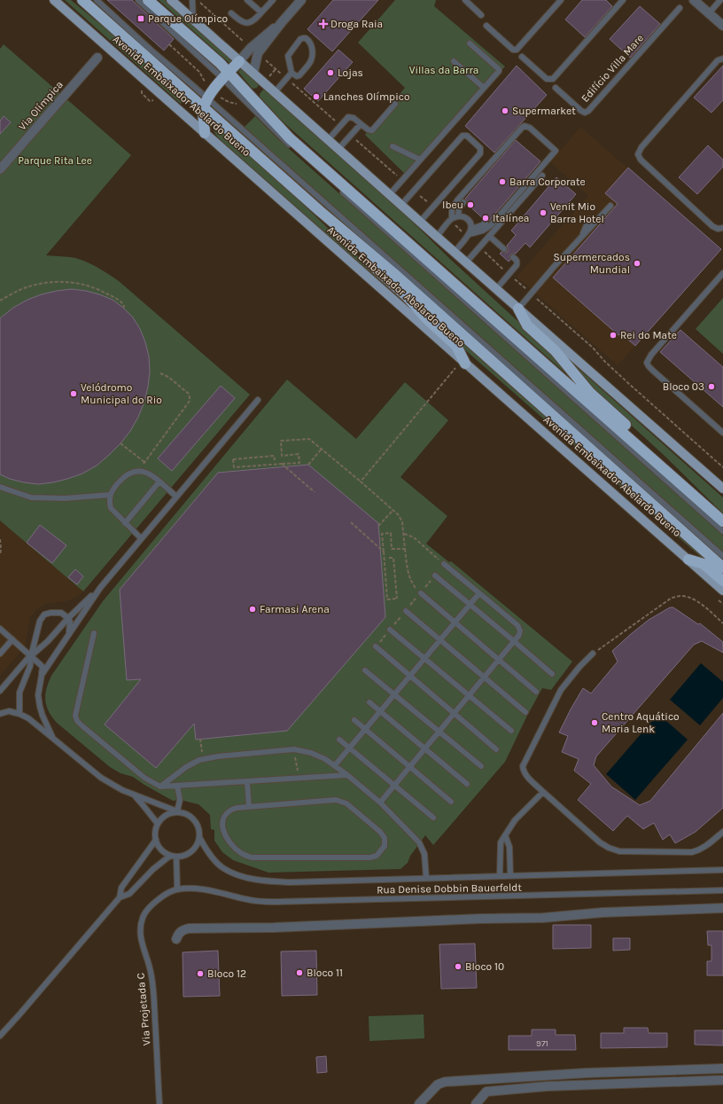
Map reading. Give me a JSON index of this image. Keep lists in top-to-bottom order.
{
  "streets": {
    "highway": ["Avenida Embaixador Abelardo Bueno"],
    "street": ["Via Olímpica"],
    "lane": ["Edifício Villa Mare", "Rua Denise Dobbin Bauerfeldt", "Via Projetada C"]
  },
  "crossings": [
    ["Rua Denise Dobbin Bauerfeldt", "Via Projetada C"]
  ],
  "parks": ["Villas da Barra", "Parque Rita Lee"],
  "places": {
    "transit": ["Parque Olímpico"],
    "health": ["Droga Raia"],
    "other": [
      "Lojas",
      "Lanches Olímpico",
      "Supermarket",
      "Barra Corporate",
      "Ibeu",
      "Venit Mio Barra Hotel",
      "Italínea",
      "Supermercados Mundial",
      "Rei do Mate",
      "Bloco 03",
      "Velódromo Municipal do Rio",
      "Farmasi Arena",
      "Centro Aquático Maria Lenk",
      "Bloco 10",
      "Bloco 11",
      "Bloco 12"
    ]
  },
  "house_numbers": ["971"]
}
